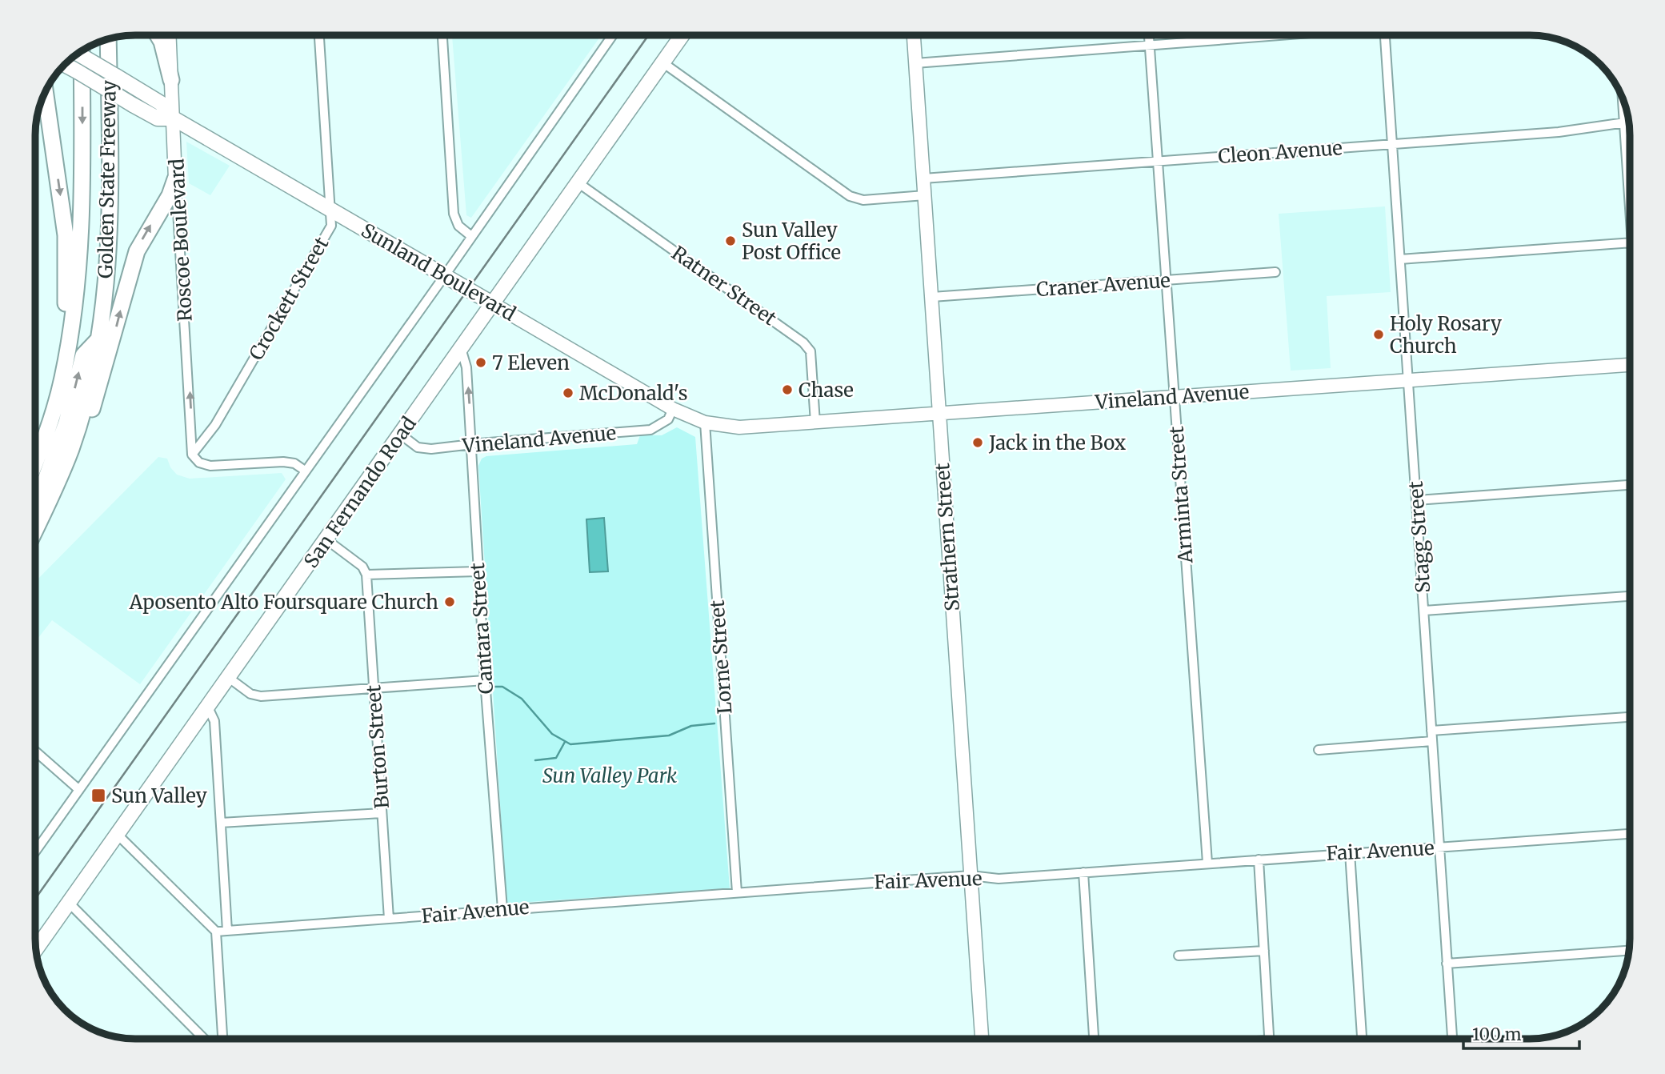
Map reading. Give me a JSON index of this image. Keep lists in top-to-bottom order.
{
  "streets": {
    "highway": ["Golden State Freeway"],
    "main road": [
      "Roscoe Boulevard",
      "Sunland Boulevard",
      "Vineland Avenue",
      "San Fernando Road",
      "Strathern Street"
    ],
    "street": [
      "Cleon Avenue",
      "Craner Avenue",
      "Ratner Street",
      "Crockett Street",
      "Arminta Street",
      "Stagg Street",
      "Cantara Street",
      "Lorne Street",
      "Burton Street",
      "Fair Avenue"
    ]
  },
  "crossings": [
    ["Cleon Avenue", "Arminta Street"],
    ["Cleon Avenue", "Strathern Street"],
    ["Cleon Avenue", "Stagg Street"],
    ["Roscoe Boulevard", "Sunland Boulevard"],
    ["Roscoe Boulevard", "Crockett Street"],
    ["Sunland Boulevard", "Crockett Street"],
    ["Sunland Boulevard", "Vineland Avenue"],
    ["Sunland Boulevard", "San Fernando Road"],
    ["Sunland Boulevard", "Lorne Street"],
    ["Craner Avenue", "Arminta Street"],
    ["Craner Avenue", "Strathern Street"],
    ["Ratner Street", "Vineland Avenue"],
    ["Ratner Street", "San Fernando Road"],
    ["Vineland Avenue", "San Fernando Road"],
    ["Vineland Avenue", "Arminta Street"],
    ["Vineland Avenue", "Strathern Street"],
    ["Vineland Avenue", "Stagg Street"],
    ["Vineland Avenue", "Cantara Street"],
    ["Vineland Avenue", "Lorne Street"],
    ["San Fernando Road", "Cantara Street"],
    ["Arminta Street", "Fair Avenue"],
    ["Strathern Street", "Fair Avenue"],
    ["Stagg Street", "Fair Avenue"],
    ["Cantara Street", "Fair Avenue"],
    ["Lorne Street", "Fair Avenue"],
    ["Burton Street", "Fair Avenue"]
  ],
  "one_way": ["Roscoe Boulevard"],
  "parks": ["Sun Valley Park"],
  "places": {
    "other": [
      "Sun Valley Post Office",
      "Holy Rosary Church",
      "7 Eleven",
      "Chase",
      "McDonald's",
      "Jack in the Box",
      "Aposento Alto Foursquare Church"
    ],
    "transit": ["Sun Valley"]
  },
  "scale_bar": "100 m"
}
